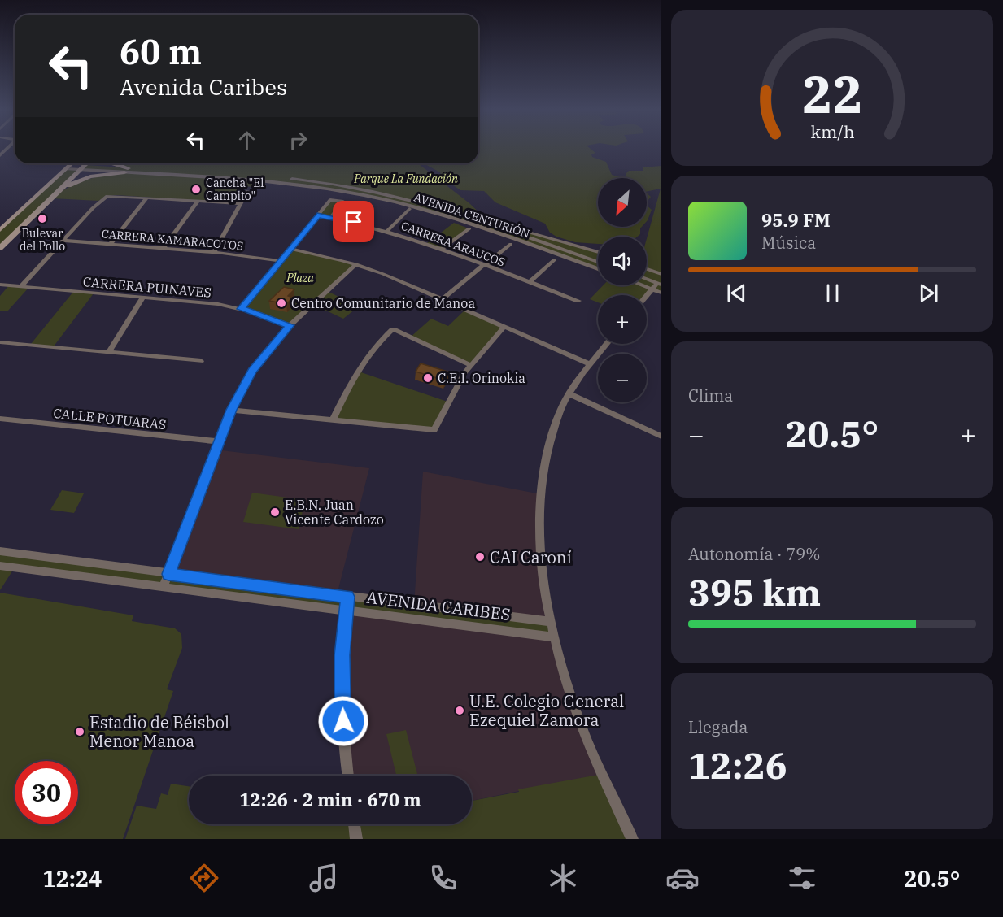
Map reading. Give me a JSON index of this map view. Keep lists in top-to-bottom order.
{
  "streets": {
    "street": [
      "AVENIDA CENTURIÓN",
      "CARRERA KAMARACOTOS",
      "CARRERA ARAUCOS",
      "CARRERA PUINAVES",
      "CALLE POTUARAS",
      "AVENIDA CARIBES"
    ]
  },
  "parks": ["Parque La Fundación", "Plaza"],
  "places": [
    "Cancha \"El Campito\"",
    "Bulevar del Pollo",
    "Centro Comunitario de Manoa",
    "C.E.I. Orinokia",
    "E.B.N. Juan Vicente Cardozo",
    "CAI Caroní",
    "U.E. Colegio General Ezequiel Zamora",
    "Estadio de Béisbol Menor Manoa"
  ],
  "north": "bottom left",
  "page": {
    "turn": ["60 m", "Avenida Caribes"],
    "map_buttons": ["+", "−"],
    "song": ["95.9 FM", "Música"],
    "tile": [
      "Clima",
      ["Autonomía · 79%", "395 km"],
      ["Llegada", "12:26"]
    ],
    "heat": ["−", "20.5°", "+"],
    "limit": "30",
    "trip": "12:26 · 2 min · 670 m",
    "tabs": ["12:24", "20.5°"],
    "gauge": ["22", "km/h"]
  }
}
